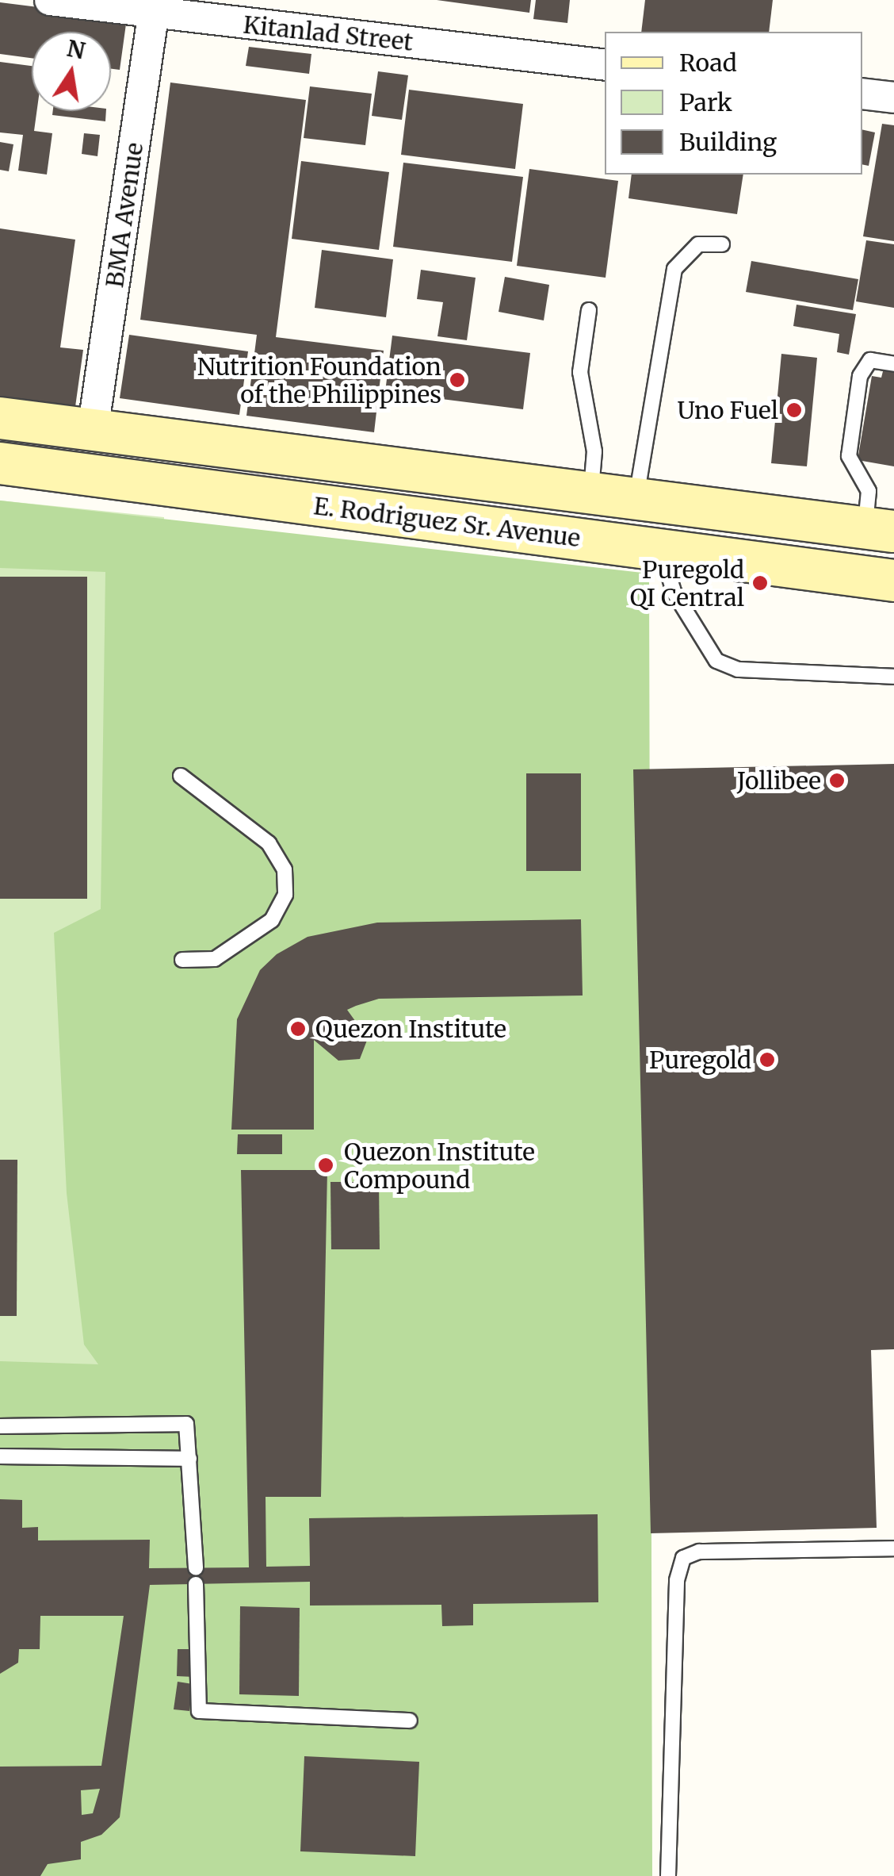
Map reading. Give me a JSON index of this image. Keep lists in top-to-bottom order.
{
  "streets": {
    "main road": ["E. Rodriguez Sr. Avenue"],
    "street": ["Kitanlad Street", "BMA Avenue"]
  },
  "crossings": [
    ["Kitanlad Street", "BMA Avenue"],
    ["BMA Avenue", "E. Rodriguez Sr. Avenue"]
  ],
  "places": [
    "Nutrition Foundation of the Philippines",
    "Uno Fuel",
    "Puregold QI Central",
    "Jollibee",
    "Quezon Institute",
    "Puregold",
    "Quezon Institute Compound"
  ],
  "legend": ["Road", "Park", "Building"],
  "north": "top"
}
